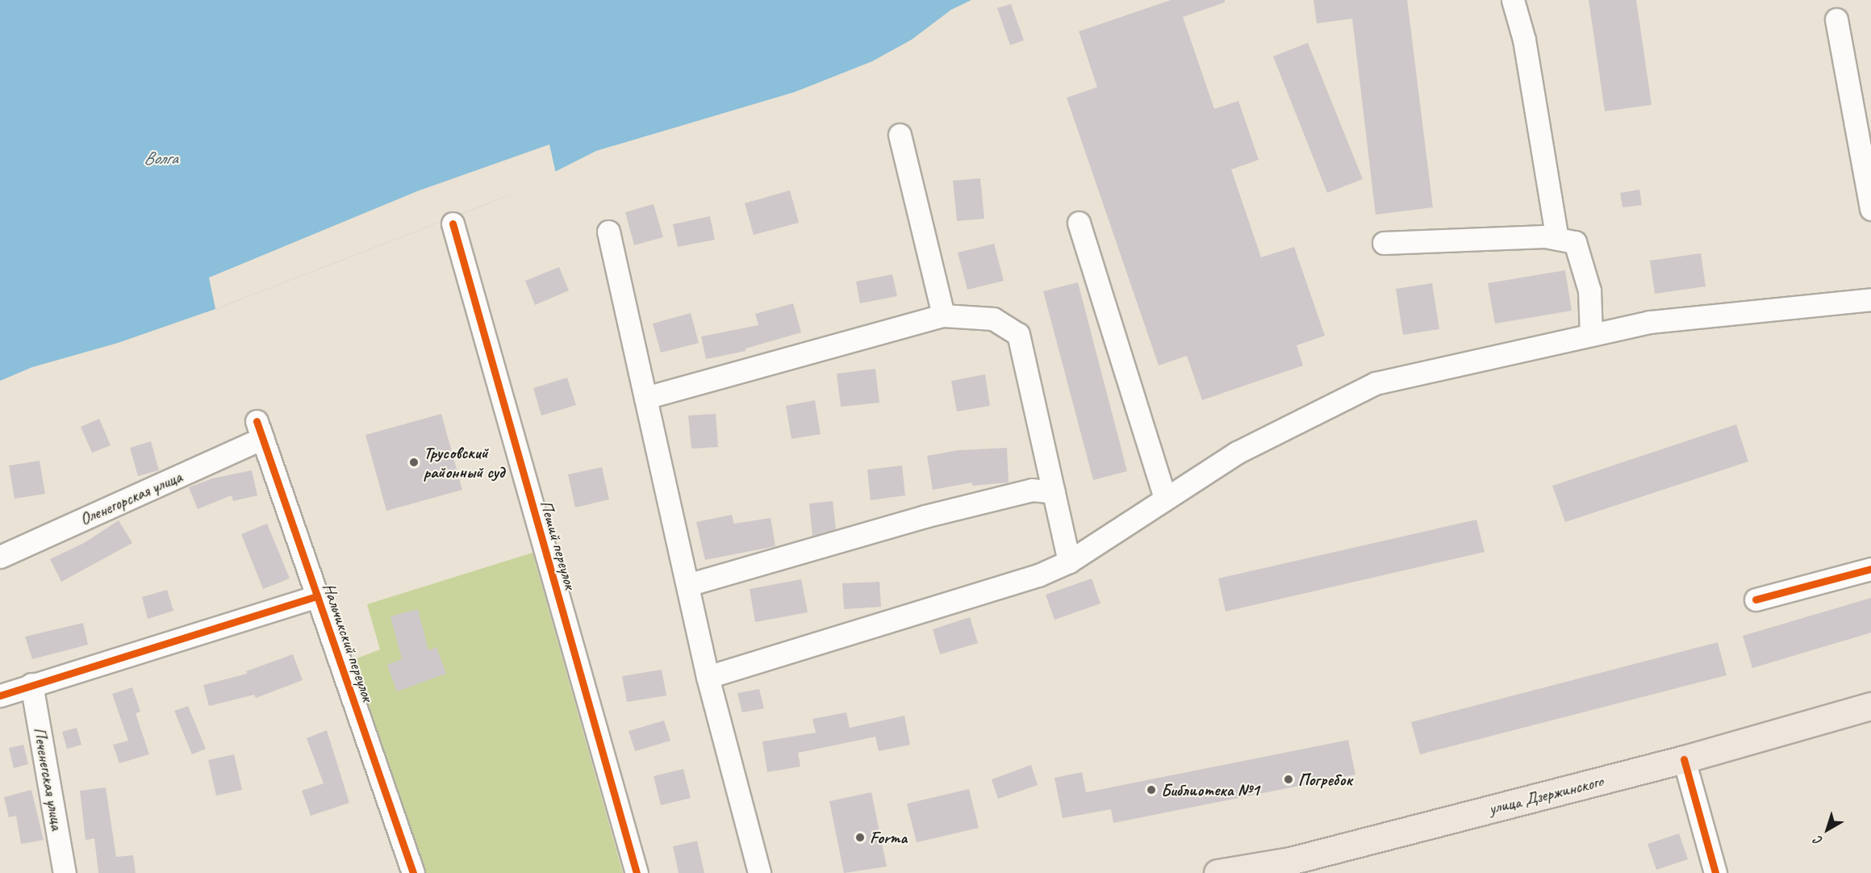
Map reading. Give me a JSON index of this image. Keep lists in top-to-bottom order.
{
  "streets": {
    "main road": ["улица Дзержинского"],
    "street": [
      "Оленегорская улица",
      "Пеший переулок",
      "Нальчикский переулок",
      "Печенегская улица"
    ]
  },
  "crossings": [
    ["Оленегорская улица", "Нальчикский переулок"]
  ],
  "water": ["Волга"],
  "places": [
    "Трусовский районный суд",
    "Погребок",
    "Библиотека №1",
    "Forma"
  ],
  "north": "bottom left"
}
